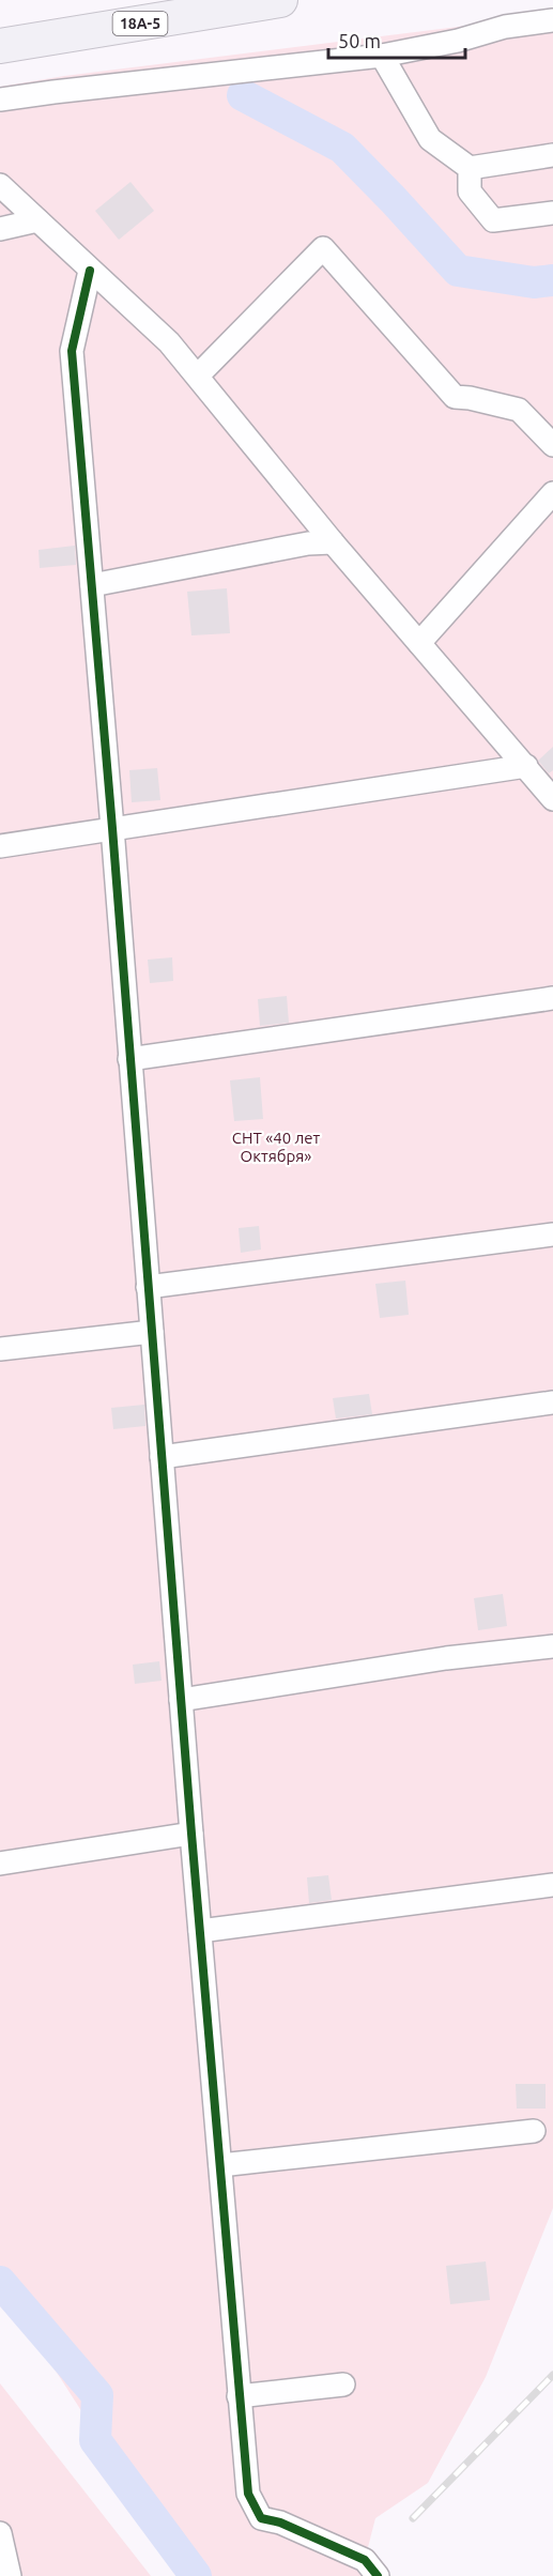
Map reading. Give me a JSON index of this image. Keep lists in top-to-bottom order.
{
  "streets": {
    "highway": ["18А-5"]
  },
  "parks": ["СНТ «40 лет Октября»"],
  "scale_bar": "50 m"
}
